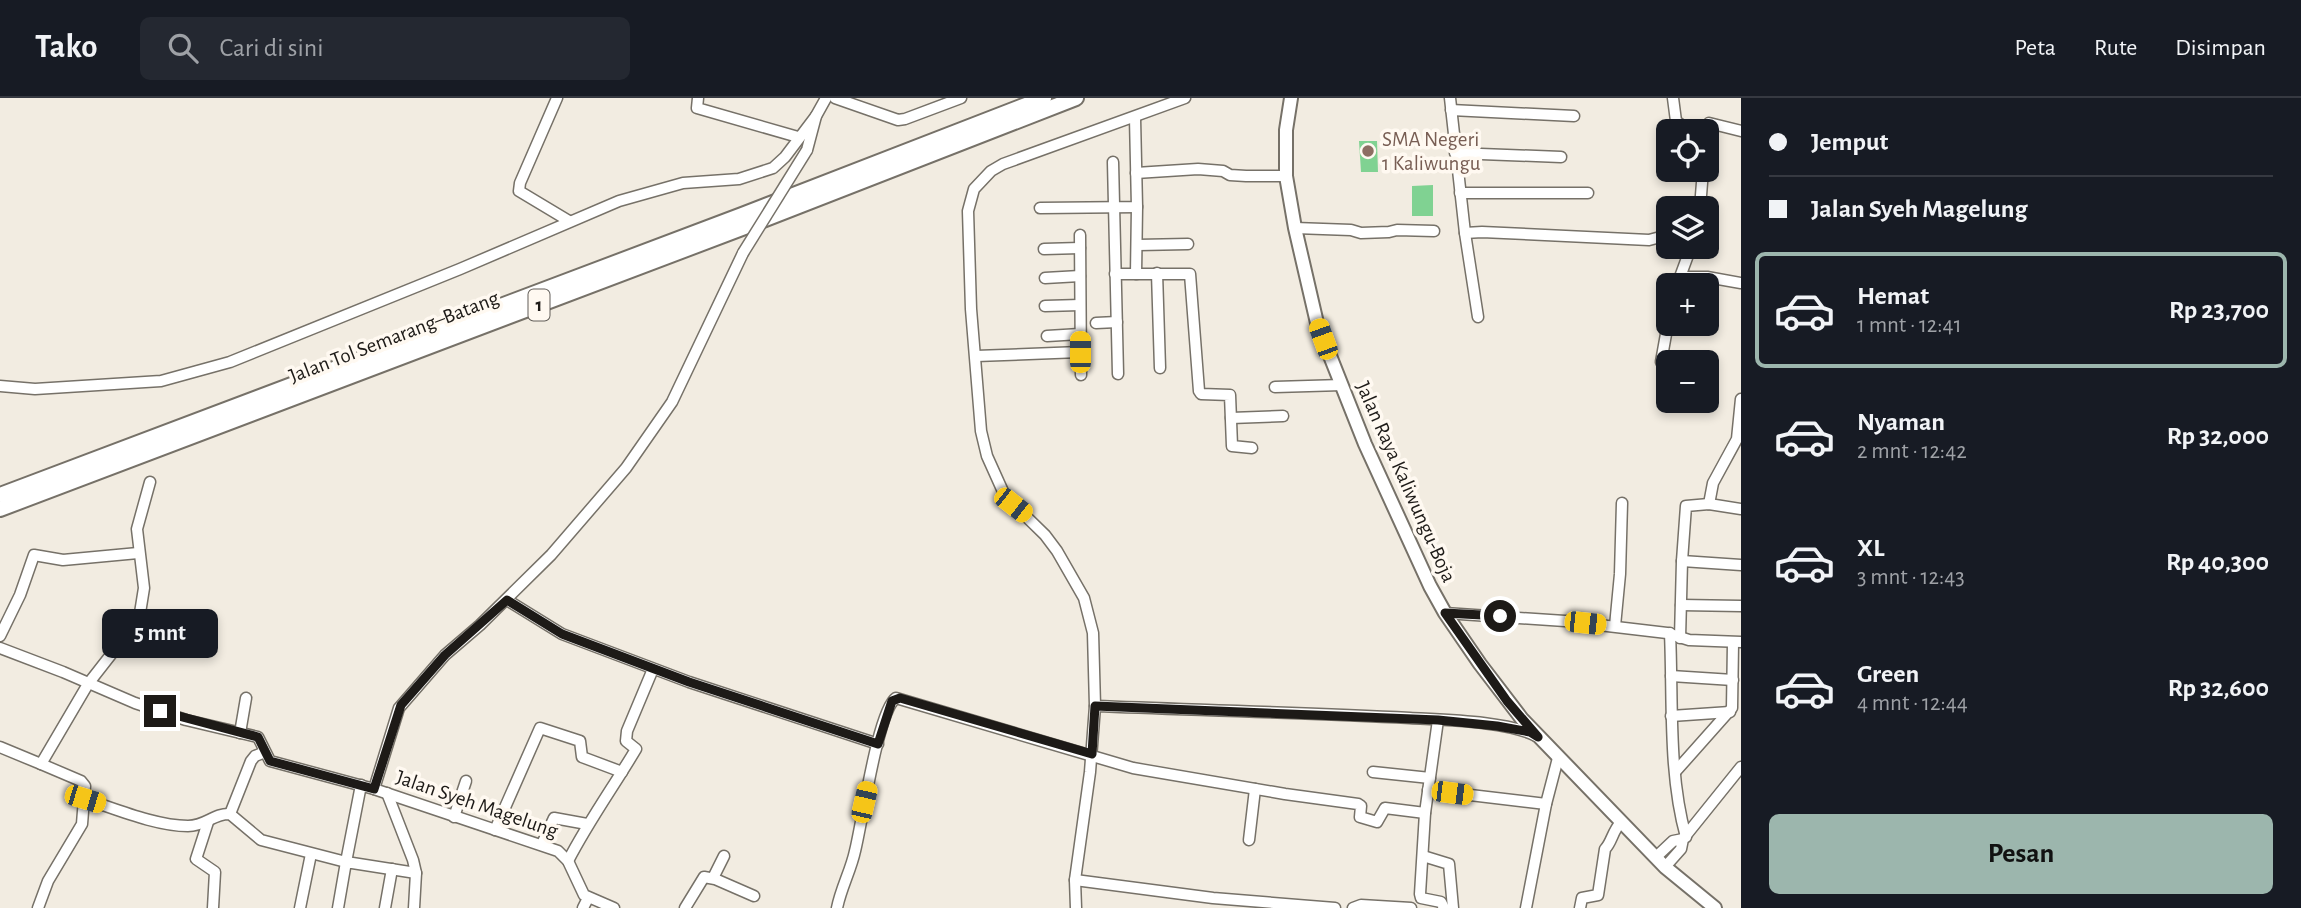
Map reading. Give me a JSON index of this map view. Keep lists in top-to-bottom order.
{
  "streets": {
    "highway": ["1", "Jalan Tol Semarang–Batang"],
    "main road": ["Jalan Raya Kaliwungu-Boja"],
    "street": ["Jalan Syeh Magelung"]
  },
  "places": ["SMA Negeri 1 Kaliwungu"],
  "page": {
    "header": "Tako",
    "search": "Cari di sini",
    "nav": ["Peta", "Rute", "Disimpan"],
    "banner": ["Jemput", "Jalan Syeh Magelung"],
    "map_buttons": ["+", "−"],
    "list": [
      {
        "name": "Hemat",
        "note": "1 mnt · 12:41",
        "value": "Rp 23,700"
      },
      {
        "name": "Nyaman",
        "note": "2 mnt · 12:42",
        "value": "Rp 32,000"
      },
      {
        "name": "XL",
        "note": "3 mnt · 12:43",
        "value": "Rp 40,300"
      },
      {
        "name": "Green",
        "note": "4 mnt · 12:44",
        "value": "Rp 32,600"
      }
    ],
    "bubble": "5 mnt",
    "buttons": "Pesan"
  }
}
